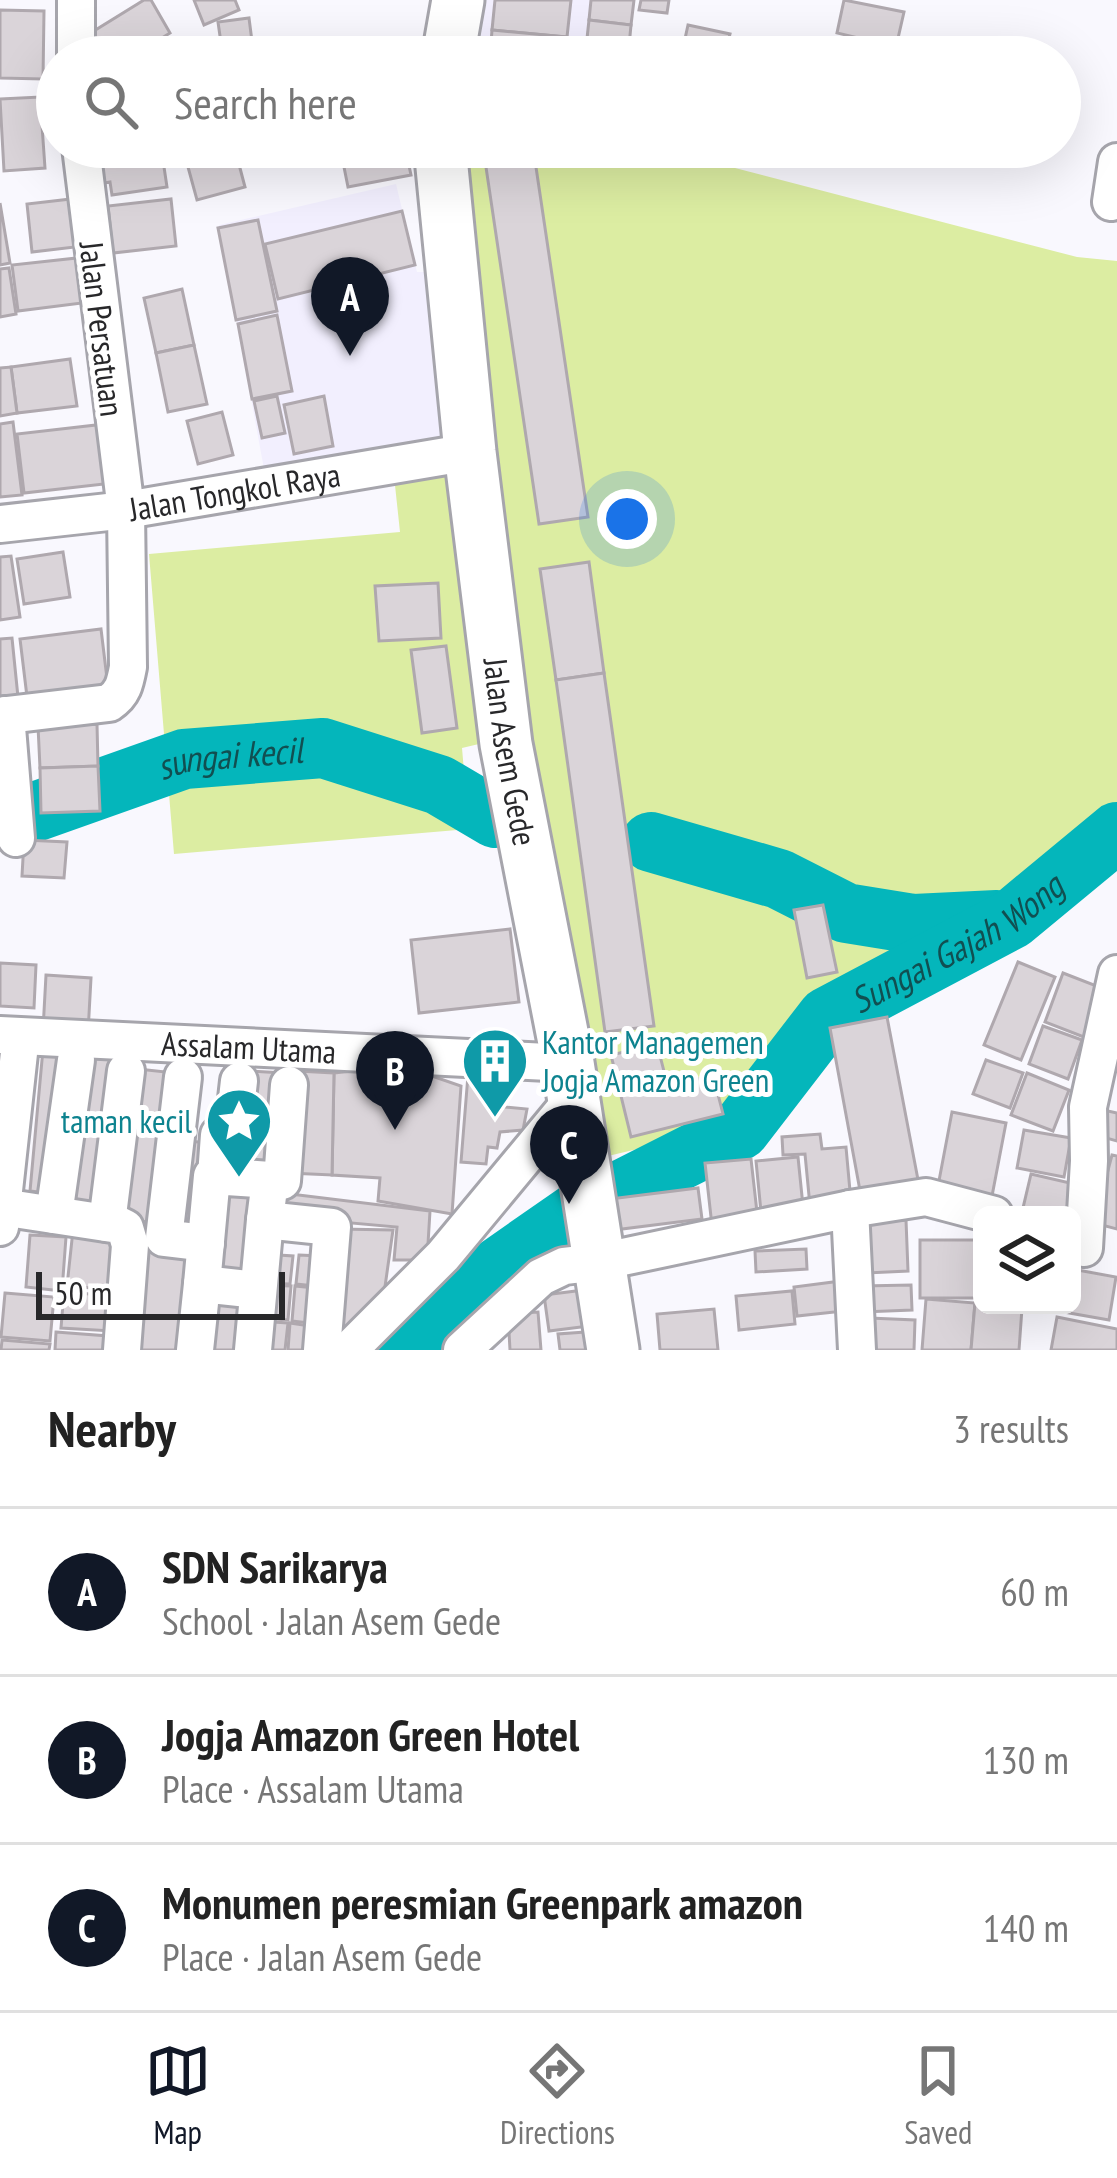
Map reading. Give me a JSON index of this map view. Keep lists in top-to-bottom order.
{
  "streets": {
    "street": [
      "Jalan Persatuan",
      "Jalan Tongkol Raya",
      "Jalan Asem Gede",
      "Assalam Utama"
    ]
  },
  "crossings": [
    ["Jalan Persatuan", "Jalan Tongkol Raya"],
    ["Jalan Tongkol Raya", "Jalan Asem Gede"],
    ["Jalan Asem Gede", "Assalam Utama"]
  ],
  "water": ["sungai kecil", "Sungai Gajah Wong"],
  "places": {
    "building": ["Kantor Managemen Jogja Amazon Green"],
    "place": ["taman kecil"]
  },
  "scale_bar": "50 m",
  "page": {
    "search": "Search here",
    "pins": ["A", "B", "C"],
    "scale": "50 m",
    "heading": ["Nearby", "3 results"],
    "list": [
      {
        "mark": "A",
        "name": "SDN Sarikarya",
        "note": "School · Jalan Asem Gede",
        "value": "60 m"
      },
      {
        "mark": "B",
        "name": "Jogja Amazon Green Hotel",
        "note": "Place · Assalam Utama",
        "value": "130 m"
      },
      {
        "mark": "C",
        "name": "Monumen peresmian Greenpark amazon",
        "note": "Place · Jalan Asem Gede",
        "value": "140 m"
      }
    ],
    "nav": ["Map", "Directions", "Saved"]
  }
}
